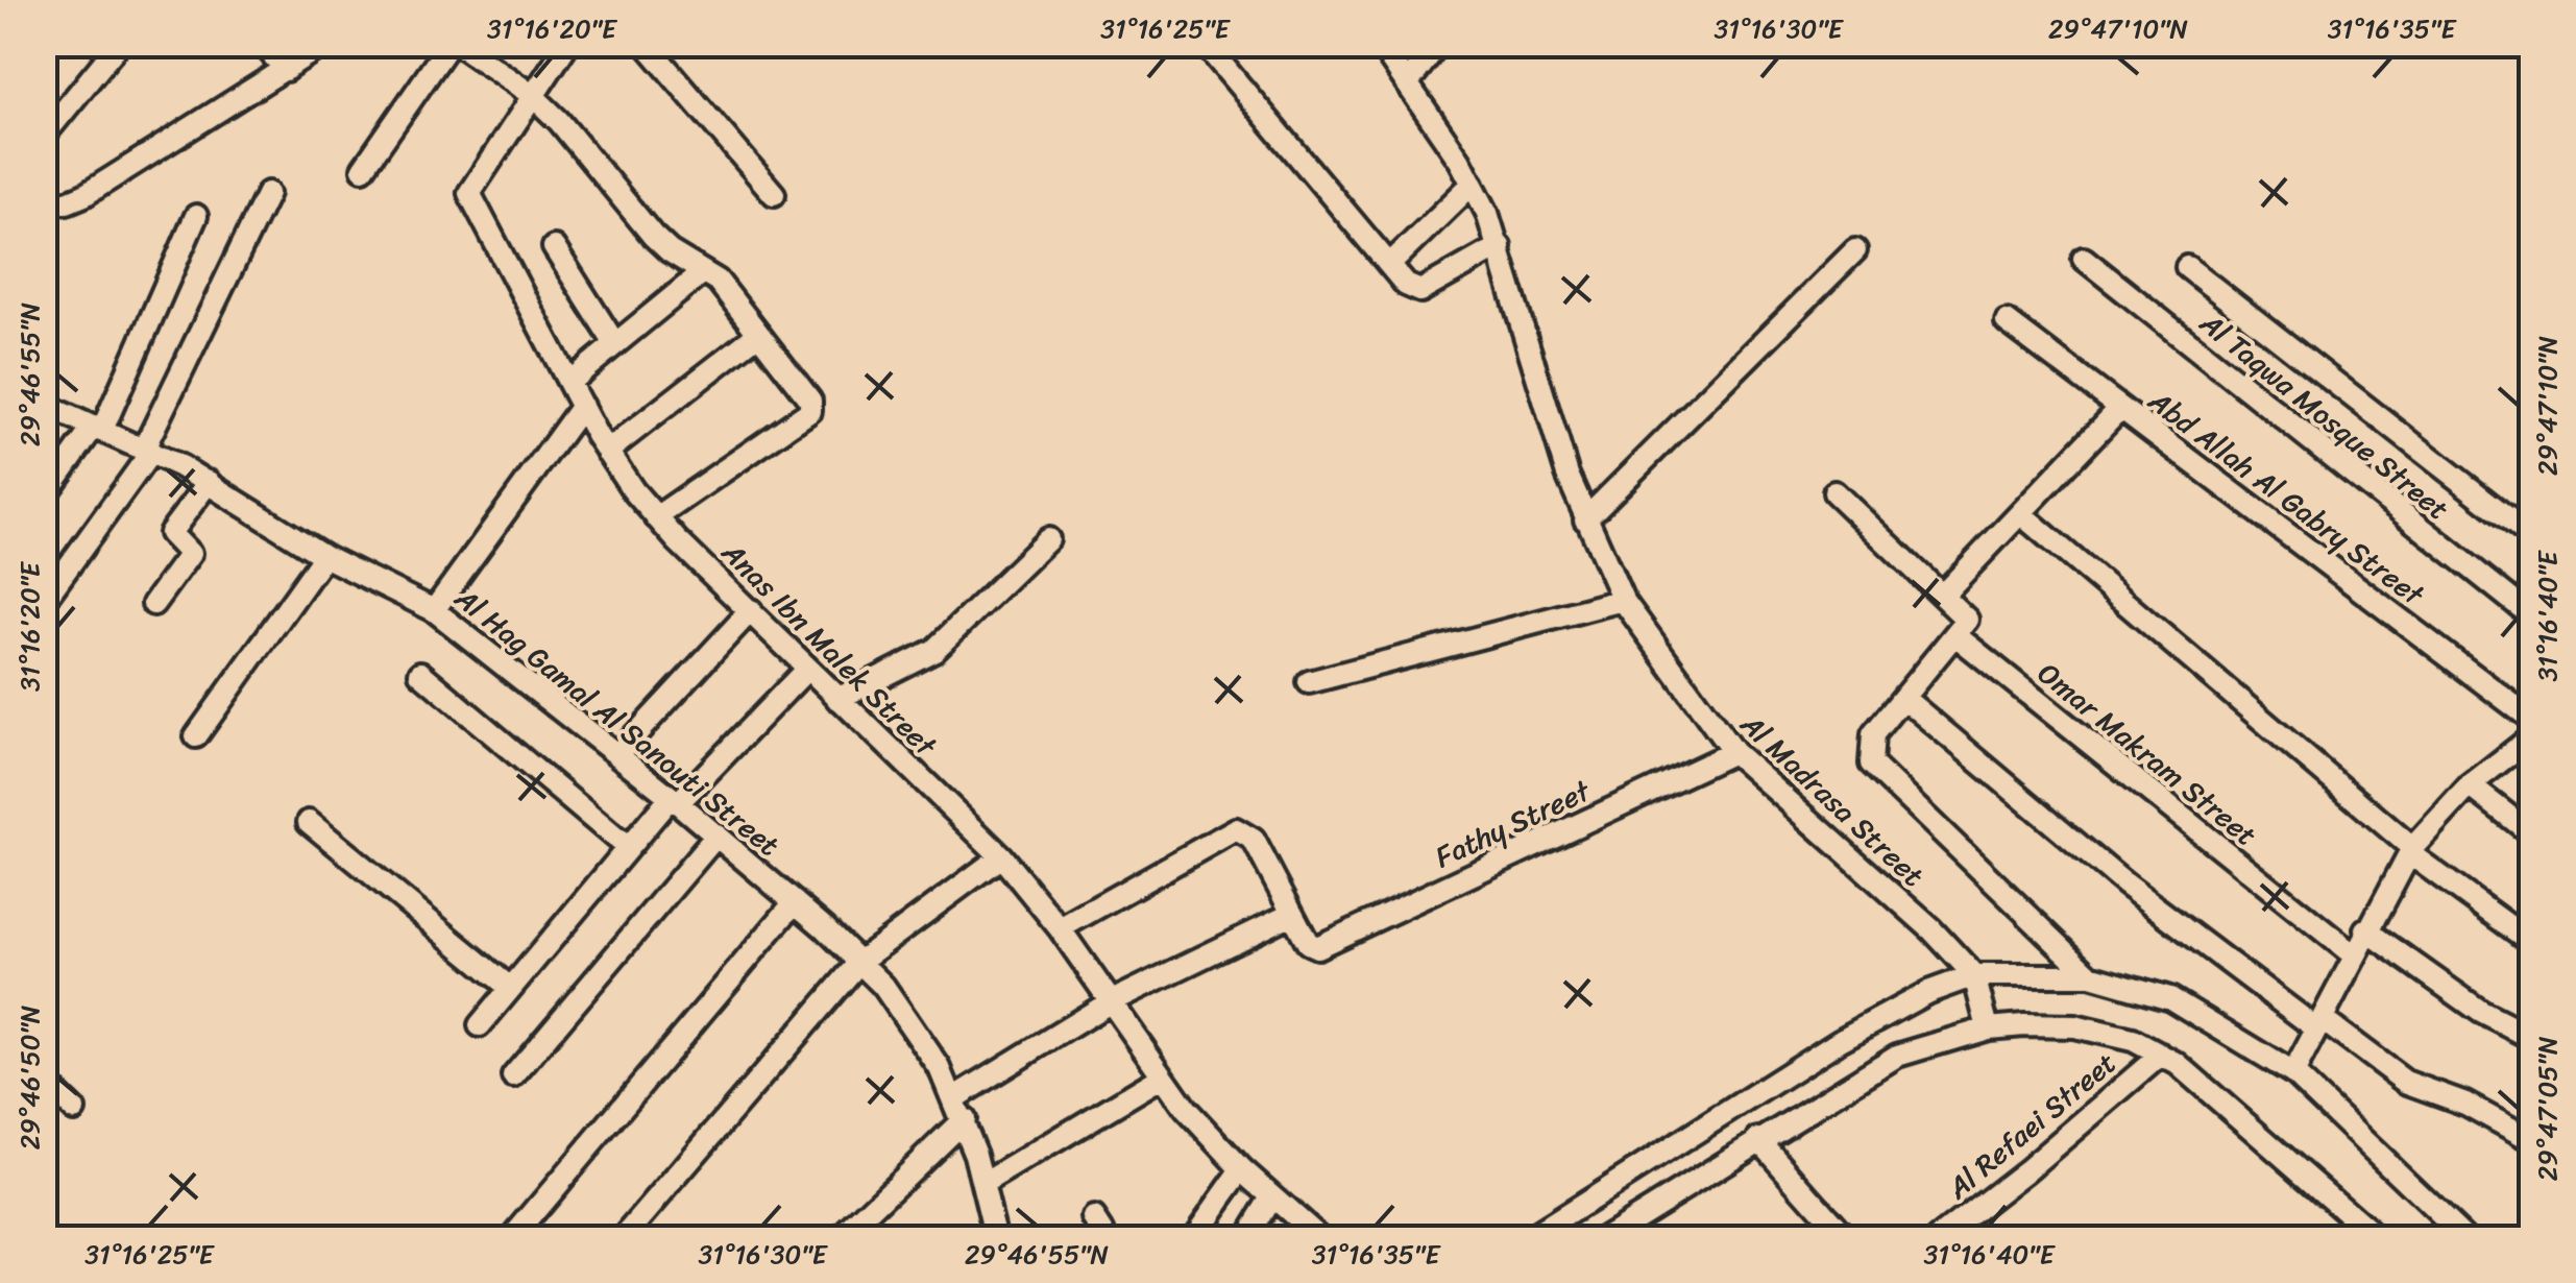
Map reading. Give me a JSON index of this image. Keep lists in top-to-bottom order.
{
  "streets": {
    "street": [
      "Al Taqwa Mosque Street",
      "Abd Allah Al Gabry Street",
      "Anas Ibn Malek Street",
      "Al Hag Gamal Al Sanouti Street",
      "Omar Makram Street",
      "Al Madrasa Street",
      "Fathy Street",
      "Al Refaei Street"
    ]
  },
  "crossings": [
    ["Al Madrasa Street", "Fathy Street"]
  ],
  "coordinates": [
    "31°16'20\"E",
    "31°16'25\"E",
    "31°16'30\"E",
    "29°47'10\"N",
    "31°16'35\"E",
    "29°46'55\"N",
    "31°16'40\"E",
    "29°46'50\"N",
    "29°47'05\"N"
  ]
}
